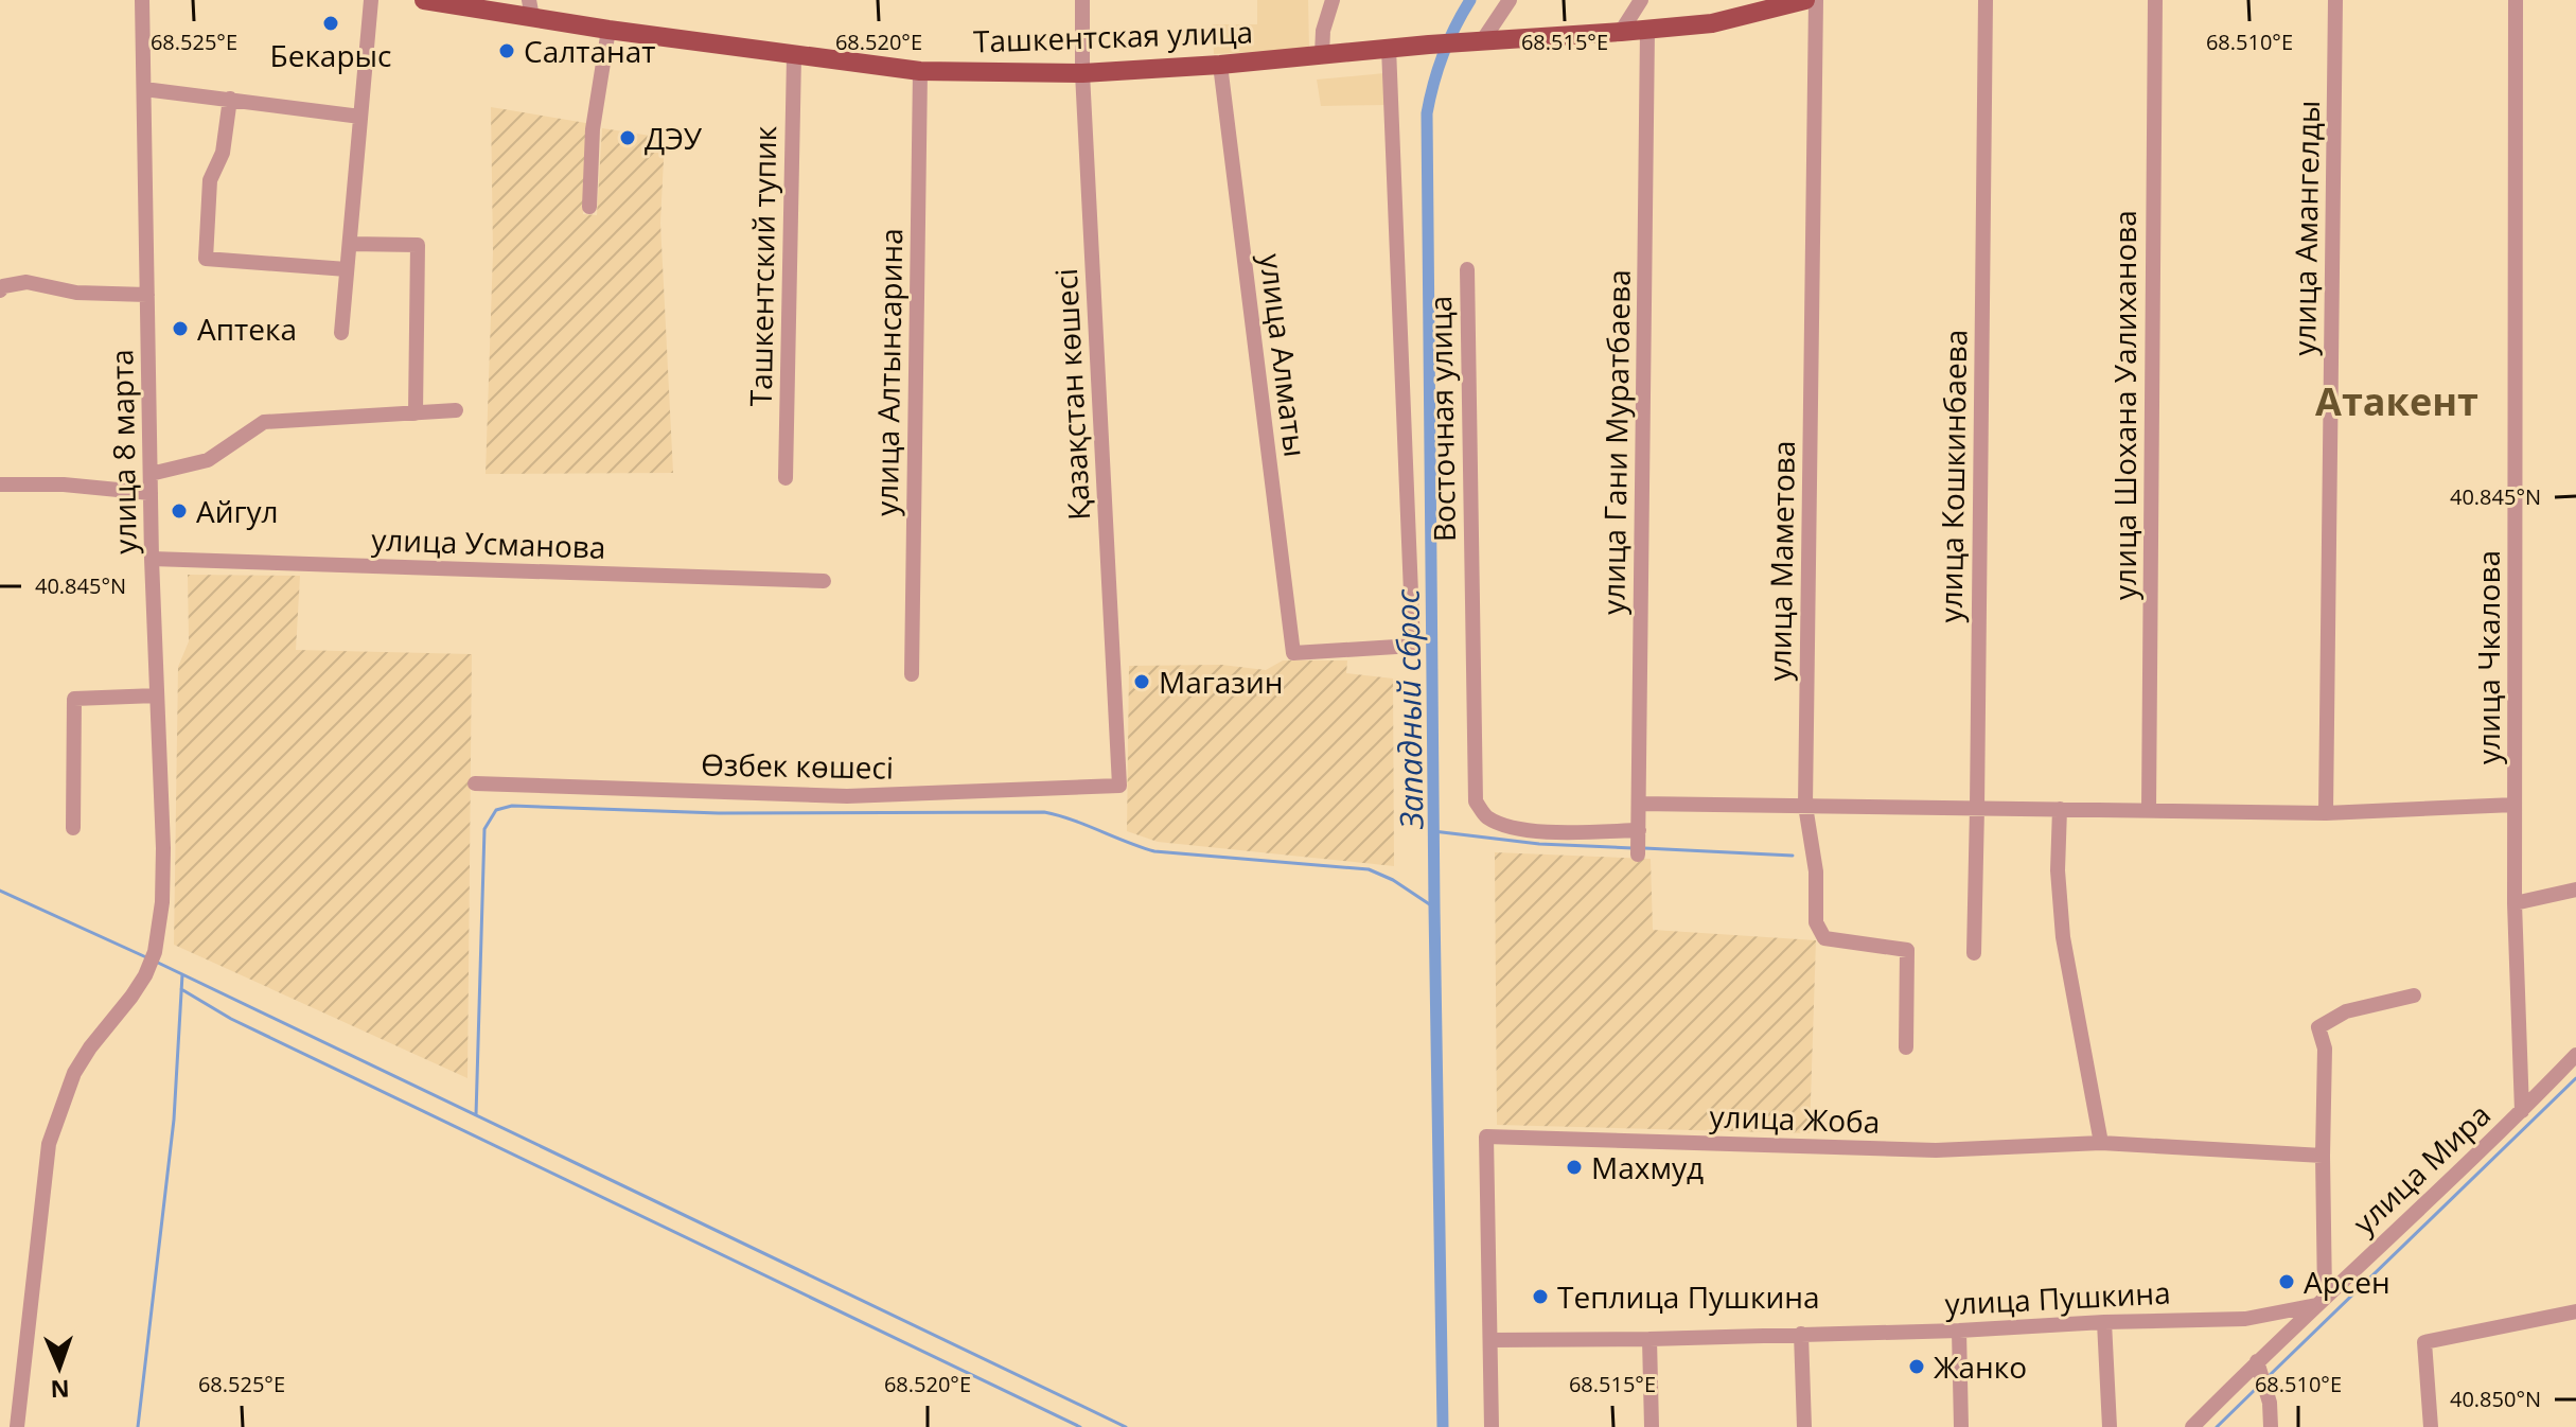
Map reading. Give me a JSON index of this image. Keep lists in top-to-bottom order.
{
  "streets": {
    "main road": ["Ташкентская улица"],
    "street": [
      "улица Амангелды",
      "Ташкентский тупик",
      "улица Алматы",
      "улица Алтынсарина",
      "Қазақстан көшесі",
      "улица Шохана Уалиханова",
      "Восточная улица",
      "улица Гани Муратбаева",
      "улица 8 марта",
      "улица Кошкинбаева",
      "улица Усманова",
      "улица Маметова",
      "улица Чкалова",
      "Өзбек көшесі",
      "улица Жоба",
      "улица Мира",
      "улица Пушкина"
    ]
  },
  "crossings": [
    ["Ташкентская улица", "Ташкентский тупик"],
    ["Ташкентская улица", "улица Алматы"],
    ["Ташкентская улица", "улица Алтынсарина"],
    ["Ташкентская улица", "Қазақстан көшесі"],
    ["Ташкентская улица", "Восточная улица"],
    ["Ташкентская улица", "улица Гани Муратбаева"],
    ["улица Алматы", "Восточная улица"],
    ["Қазақстан көшесі", "Өзбек көшесі"],
    ["Восточная улица", "улица Гани Муратбаева"],
    ["улица 8 марта", "улица Усманова"],
    ["улица Чкалова", "улица Мира"],
    ["улица Жоба", "улица Пушкина"],
    ["улица Мира", "улица Пушкина"]
  ],
  "districts": ["Атакент"],
  "water": ["Западный сброс"],
  "places": [
    "Бекарыс",
    "Салтанат",
    "ДЭУ",
    "Аптека",
    "Айгул",
    "Магазин",
    "Махмуд",
    "Арсен",
    "Теплица Пушкина",
    "Жанко"
  ],
  "north": "bottom",
  "coordinates": [
    "68.525°E",
    "68.520°E",
    "68.515°E",
    "68.510°E",
    "40.845°N",
    "40.850°N"
  ]
}
